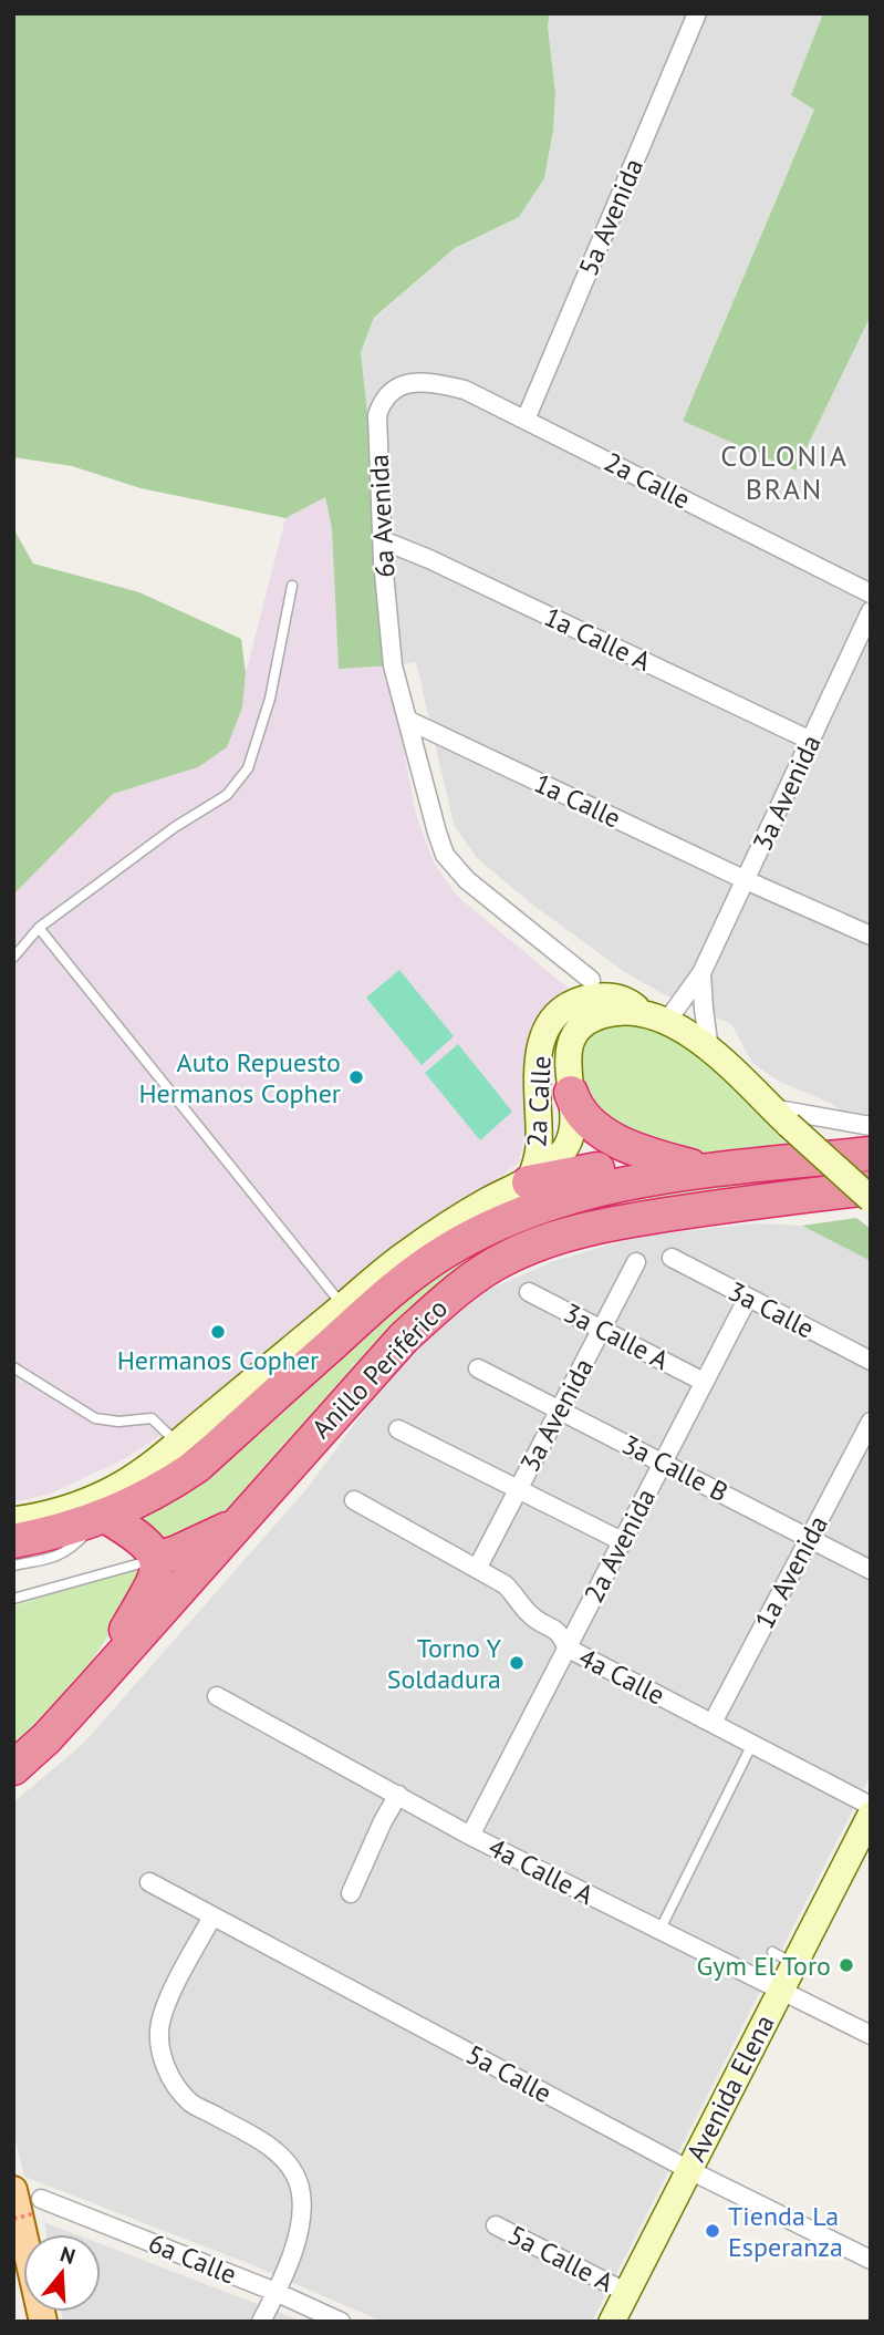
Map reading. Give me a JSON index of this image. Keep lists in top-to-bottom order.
{
  "streets": {
    "highway": ["Anillo Periférico"],
    "street": [
      "5a Avenida",
      "2a Calle",
      "6a Avenida",
      "1a Calle A",
      "3a Avenida",
      "1a Calle",
      "3a Calle",
      "3a Calle A",
      "3a Calle B",
      "2a Avenida",
      "1a Avenida",
      "4a Calle",
      "4a Calle A",
      "5a Calle",
      "Avenida Elena",
      "6a Calle",
      "5a Calle A"
    ]
  },
  "crossings": [
    ["5a Avenida", "2a Calle"],
    ["2a Calle", "6a Avenida"],
    ["2a Calle", "3a Avenida"],
    ["2a Calle", "Anillo Periférico"],
    ["6a Avenida", "1a Calle A"],
    ["6a Avenida", "1a Calle"],
    ["1a Calle A", "3a Avenida"],
    ["3a Avenida", "1a Calle"],
    ["3a Avenida", "3a Calle A"],
    ["3a Avenida", "3a Calle B"],
    ["3a Avenida", "4a Calle"],
    ["3a Calle", "2a Avenida"],
    ["3a Calle A", "2a Avenida"],
    ["3a Calle B", "2a Avenida"],
    ["3a Calle B", "1a Avenida"],
    ["2a Avenida", "4a Calle"],
    ["2a Avenida", "4a Calle A"],
    ["1a Avenida", "4a Calle"],
    ["4a Calle A", "Avenida Elena"],
    ["5a Calle", "Avenida Elena"],
    ["Avenida Elena", "5a Calle A"]
  ],
  "districts": ["COLONIA BRAN"],
  "places": [
    "Auto Repuesto Hermanos Copher",
    "Hermanos Copher",
    "Torno Y Soldadura",
    "Gym El Toro",
    "Tienda La Esperanza"
  ],
  "north": "top"
}
